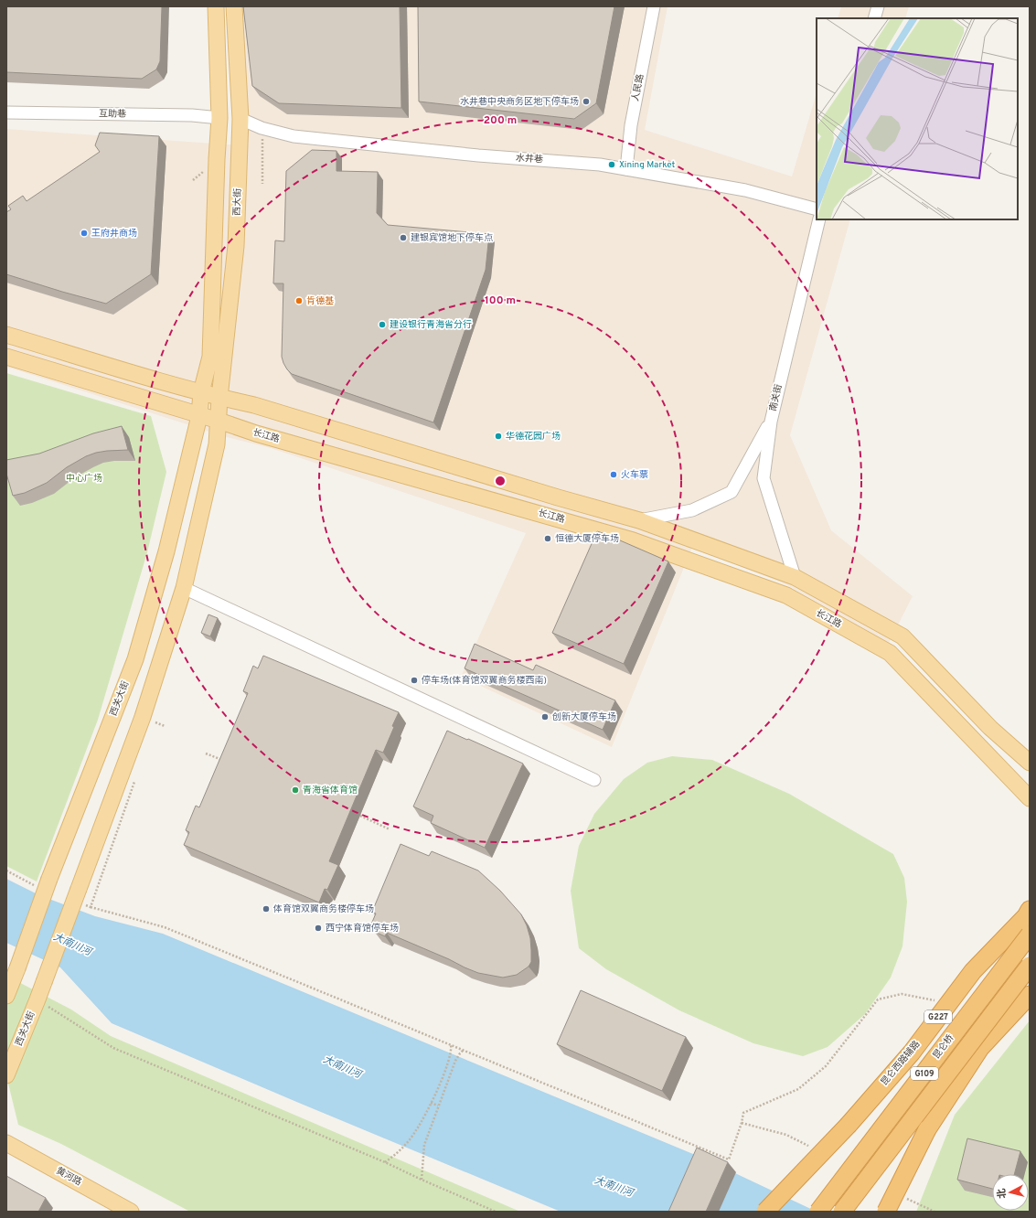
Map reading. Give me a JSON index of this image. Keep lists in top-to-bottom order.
{
  "streets": {
    "highway": [
      "G227",
      "昆仑桥",
      "昆仑西路辅路",
      "G109"
    ],
    "main road": [
      "西大街",
      "长江路",
      "西关大街",
      "黄河路"
    ],
    "street": [
      "人民路",
      "互助巷",
      "水井巷",
      "南关街"
    ]
  },
  "crossings": [
    ["人民路", "水井巷"],
    ["水井巷", "西大街"],
    ["西大街", "长江路"],
    ["西大街", "西关大街"],
    ["长江路", "西关大街"]
  ],
  "water": ["大南川河"],
  "parks": ["中心广场"],
  "places": [
    "水井巷中央商务区地下停车场",
    "Xining Market",
    "王府井商场",
    "建银宾馆地下停车点",
    "肯德基",
    "建设银行青海省分行",
    "华德花园广场",
    "火车票",
    "恒德大厦停车场",
    "停车场(体育馆双翼商务楼西南)",
    "创新大厦停车场",
    "青海省体育馆",
    "体育馆双翼商务楼停车场",
    "西宁体育馆停车场"
  ],
  "north": "left",
  "rings": ["200 m", "100 m"]
}
